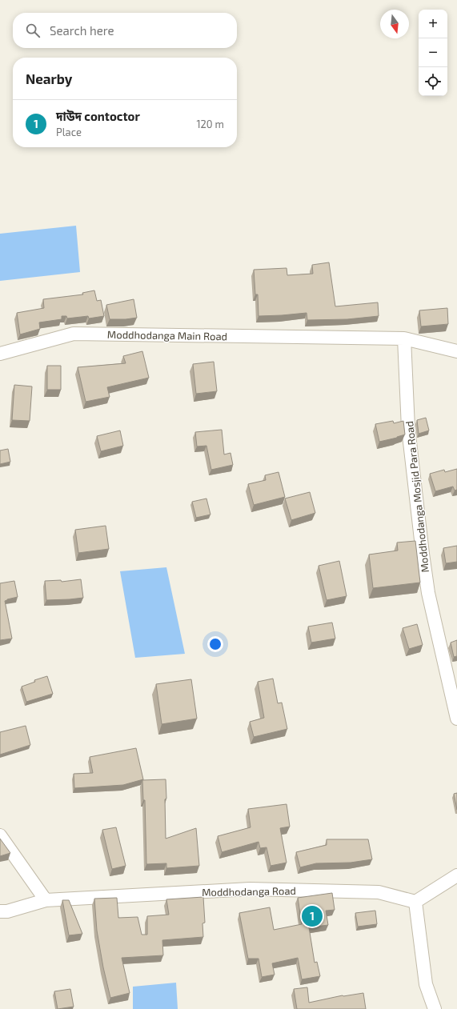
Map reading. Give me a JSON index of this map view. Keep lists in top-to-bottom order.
{
  "streets": {
    "street": ["Moddhodanga Main Road", "Moddhodanga Mosjid Para Road", "Moddhodanga Road"]
  },
  "crossings": [
    ["Moddhodanga Main Road", "Moddhodanga Mosjid Para Road"]
  ],
  "north": "bottom",
  "page": {
    "map_buttons": ["+", "−"],
    "search": "Search here",
    "heading": "Nearby",
    "list": [
      {
        "mark": "1",
        "name": "দাউদ contoctor",
        "note": "Place",
        "value": "120 m"
      }
    ],
    "pins": "1"
  }
}
